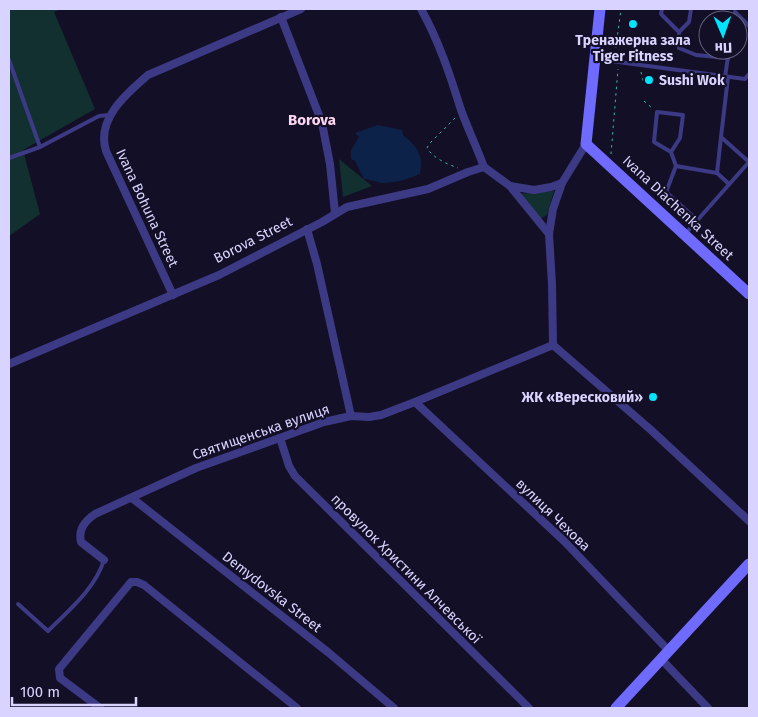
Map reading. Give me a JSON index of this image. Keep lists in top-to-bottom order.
{
  "streets": {
    "street": [
      "Ivana Bohuna Street",
      "Ivana Diachenka Street",
      "Borova Street",
      "Святищенська вулиця",
      "вулиця Чехова",
      "провулок Христини Алчевської",
      "Demydovska Street"
    ]
  },
  "crossings": [
    ["Ivana Bohuna Street", "Borova Street"],
    ["Святищенська вулиця", "вулиця Чехова"],
    ["Святищенська вулиця", "провулок Христини Алчевської"],
    ["Святищенська вулиця", "Demydovska Street"]
  ],
  "districts": ["Borova"],
  "places": ["Тренажерна зала Tiger Fitness", "Sushi Wok", "ЖК «Вересковий»"],
  "scale_bar": "100 m",
  "north": "bottom"
}
